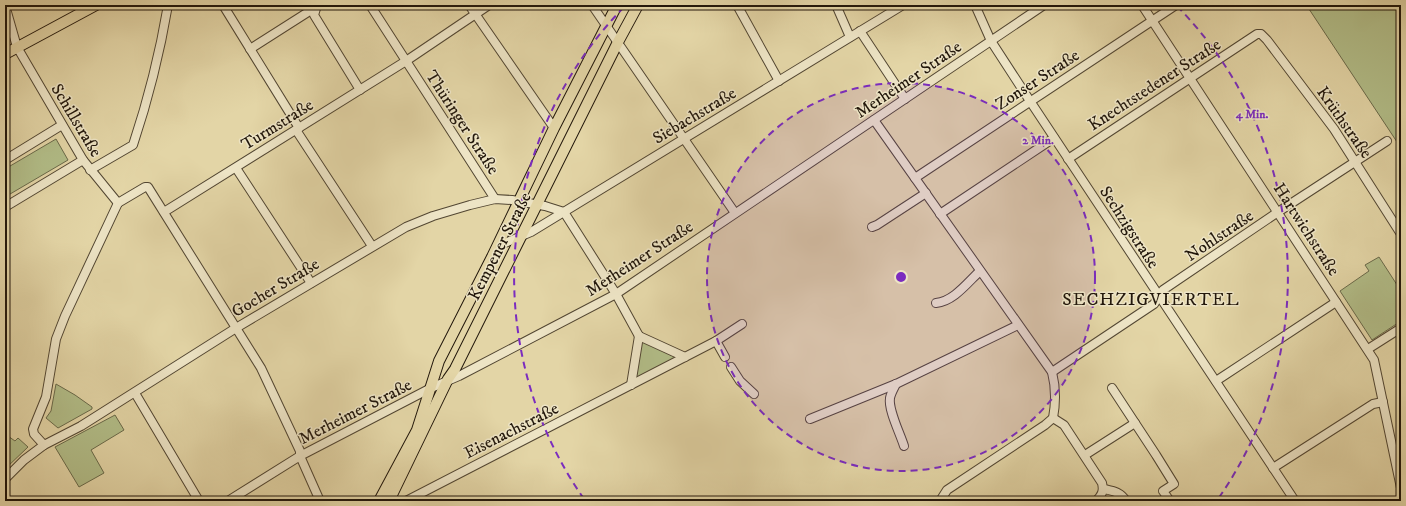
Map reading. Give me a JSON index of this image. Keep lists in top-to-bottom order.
{
  "streets": {
    "main road": ["Kempener Straße"],
    "street": [
      "Merheimer Straße",
      "Zonser Straße",
      "Knechtstedener Straße",
      "Siebachstraße",
      "Schillstraße",
      "Thüringer Straße",
      "Krüthstraße",
      "Turmstraße",
      "Sechzigstraße",
      "Hartwichstraße",
      "Nohlstraße",
      "Gocher Straße",
      "Eisenachstraße"
    ]
  },
  "crossings": [
    ["Merheimer Straße", "Sechzigstraße"],
    ["Merheimer Straße", "Kempener Straße"],
    ["Zonser Straße", "Sechzigstraße"],
    ["Zonser Straße", "Hartwichstraße"],
    ["Knechtstedener Straße", "Krüthstraße"],
    ["Knechtstedener Straße", "Sechzigstraße"],
    ["Knechtstedener Straße", "Hartwichstraße"],
    ["Siebachstraße", "Kempener Straße"],
    ["Siebachstraße", "Gocher Straße"],
    ["Thüringer Straße", "Turmstraße"],
    ["Thüringer Straße", "Gocher Straße"],
    ["Krüthstraße", "Nohlstraße"],
    ["Sechzigstraße", "Nohlstraße"],
    ["Hartwichstraße", "Nohlstraße"],
    ["Kempener Straße", "Gocher Straße"]
  ],
  "districts": ["SECHZIGVIERTEL"],
  "rings": ["4 Min.", "2 Min."]
}
